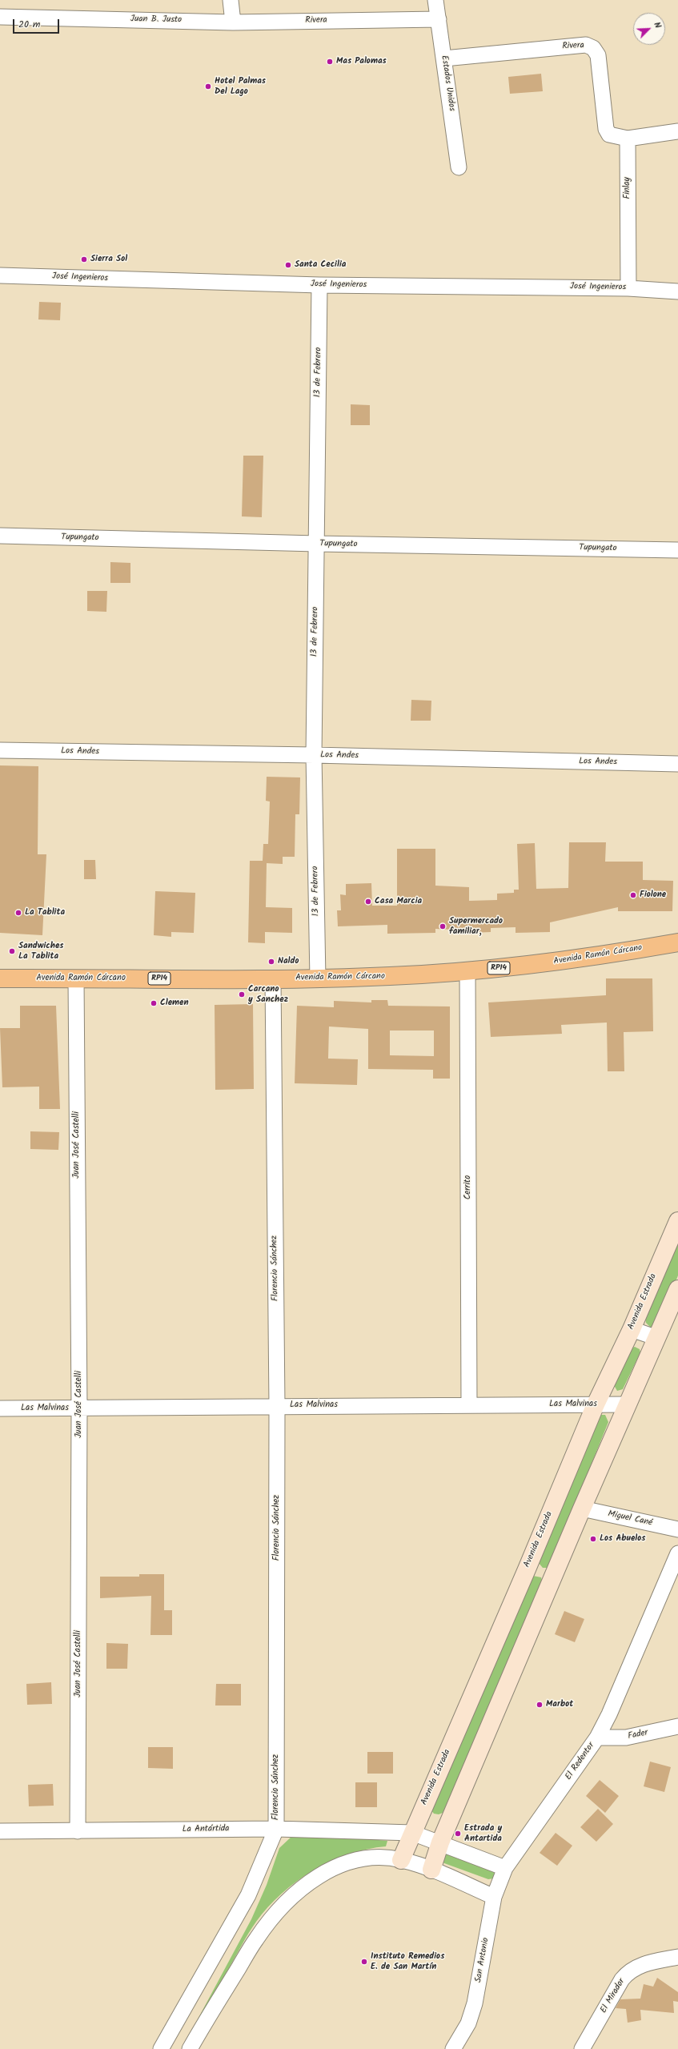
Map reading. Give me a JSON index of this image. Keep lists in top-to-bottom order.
{
  "streets": {
    "main road": ["Avenida Ramón Cárcano", "RP14", "Avenida Estrada"],
    "street": [
      "Juan B. Justo",
      "Rivera",
      "Estados Unidos",
      "Finlay",
      "José Ingenieros",
      "13 de Febrero",
      "Tupungato",
      "Los Andes",
      "Juan José Castelli",
      "Cerrito",
      "Florencio Sánchez",
      "Las Malvinas",
      "Miguel Cané",
      "Fader",
      "El Redentor",
      "La Antártida",
      "San Antonio",
      "El Mirador"
    ]
  },
  "crossings": [
    ["Juan B. Justo", "Rivera"],
    ["Rivera", "Estados Unidos"],
    ["Rivera", "Finlay"],
    ["Finlay", "José Ingenieros"],
    ["José Ingenieros", "13 de Febrero"],
    ["13 de Febrero", "Tupungato"],
    ["13 de Febrero", "Los Andes"],
    ["13 de Febrero", "Avenida Ramón Cárcano"],
    ["Avenida Ramón Cárcano", "Juan José Castelli"],
    ["Avenida Ramón Cárcano", "Cerrito"],
    ["Avenida Ramón Cárcano", "Florencio Sánchez"],
    ["Juan José Castelli", "Las Malvinas"],
    ["Juan José Castelli", "La Antártida"],
    ["Cerrito", "Las Malvinas"],
    ["Florencio Sánchez", "Las Malvinas"],
    ["Florencio Sánchez", "La Antártida"],
    ["Avenida Estrada", "Las Malvinas"],
    ["Avenida Estrada", "La Antártida"],
    ["Fader", "El Redentor"],
    ["El Redentor", "San Antonio"]
  ],
  "places": [
    "Mas Palomas",
    "Hotel Palmas Del Lago",
    "Sierra Sol",
    "Santa Cecilia",
    "Fiolone",
    "Casa Marcia",
    "La Tablita",
    "Supermercado familiar,",
    "Sandwiches La Tablita",
    "Naldo",
    "Carcano y Sanchez",
    "Clemen",
    "Los Abuelos",
    "Marbot",
    "Estrada y Antartida",
    "Instituto Remedios E. de San Martín"
  ],
  "scale_bar": "20 m",
  "north": "top right"
}
